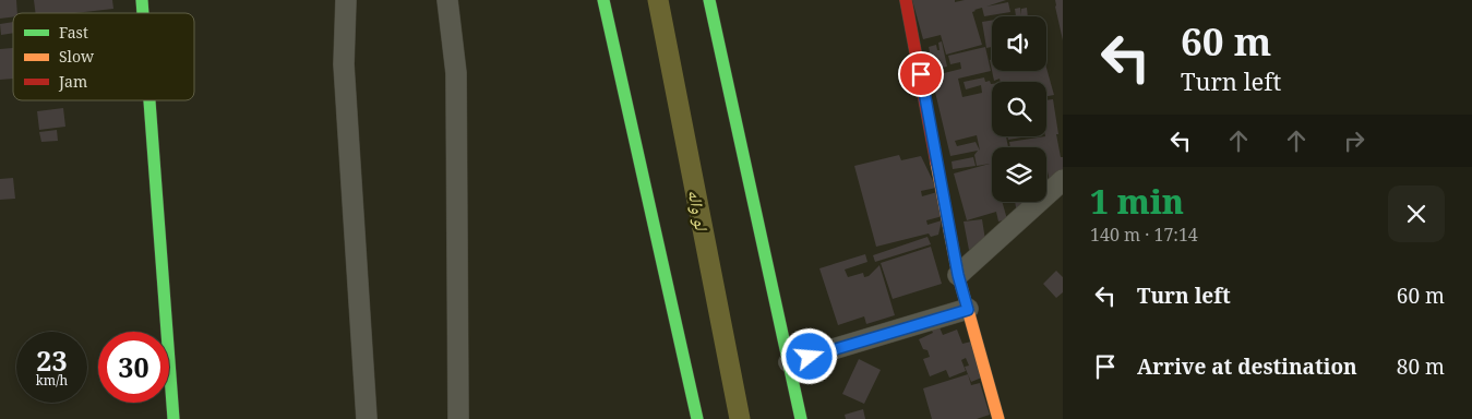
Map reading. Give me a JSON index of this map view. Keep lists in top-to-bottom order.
{
  "water": ["لو واله"],
  "legend": ["Fast", "Slow", "Jam"],
  "page": {
    "turn": ["60 m", "Turn left"],
    "heading": ["1 min", "140 m · 17:14"],
    "list": [
      {
        "name": "Turn left",
        "value": "60 m"
      },
      {
        "name": "Arrive at destination",
        "value": "80 m"
      }
    ],
    "speed": "23 km/h",
    "limit": "30"
  }
}
